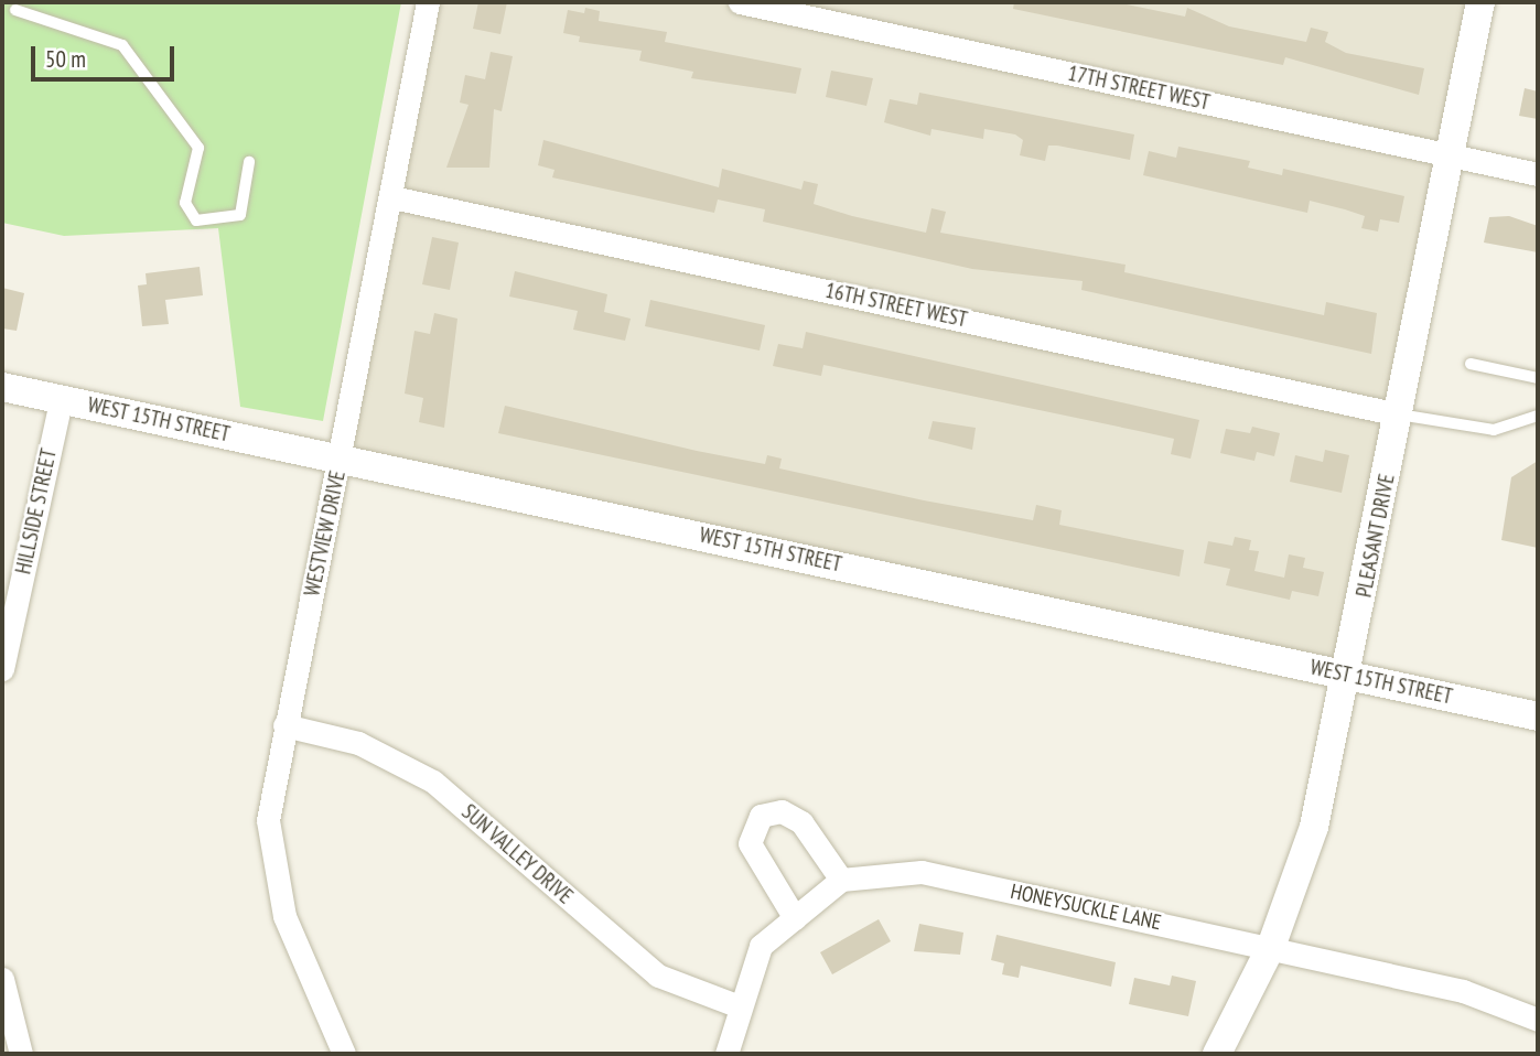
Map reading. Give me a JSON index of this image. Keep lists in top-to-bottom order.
{
  "streets": {
    "street": [
      "17TH STREET WEST",
      "16TH STREET WEST",
      "WEST 15TH STREET",
      "HILLSIDE STREET",
      "WESTVIEW DRIVE",
      "PLEASANT DRIVE",
      "SUN VALLEY DRIVE",
      "HONEYSUCKLE LANE"
    ]
  },
  "crossings": [
    ["17TH STREET WEST", "PLEASANT DRIVE"],
    ["16TH STREET WEST", "WESTVIEW DRIVE"],
    ["16TH STREET WEST", "PLEASANT DRIVE"],
    ["WEST 15TH STREET", "HILLSIDE STREET"],
    ["WEST 15TH STREET", "WESTVIEW DRIVE"],
    ["WEST 15TH STREET", "PLEASANT DRIVE"],
    ["WESTVIEW DRIVE", "SUN VALLEY DRIVE"],
    ["PLEASANT DRIVE", "HONEYSUCKLE LANE"]
  ],
  "scale_bar": "50 m"
}
